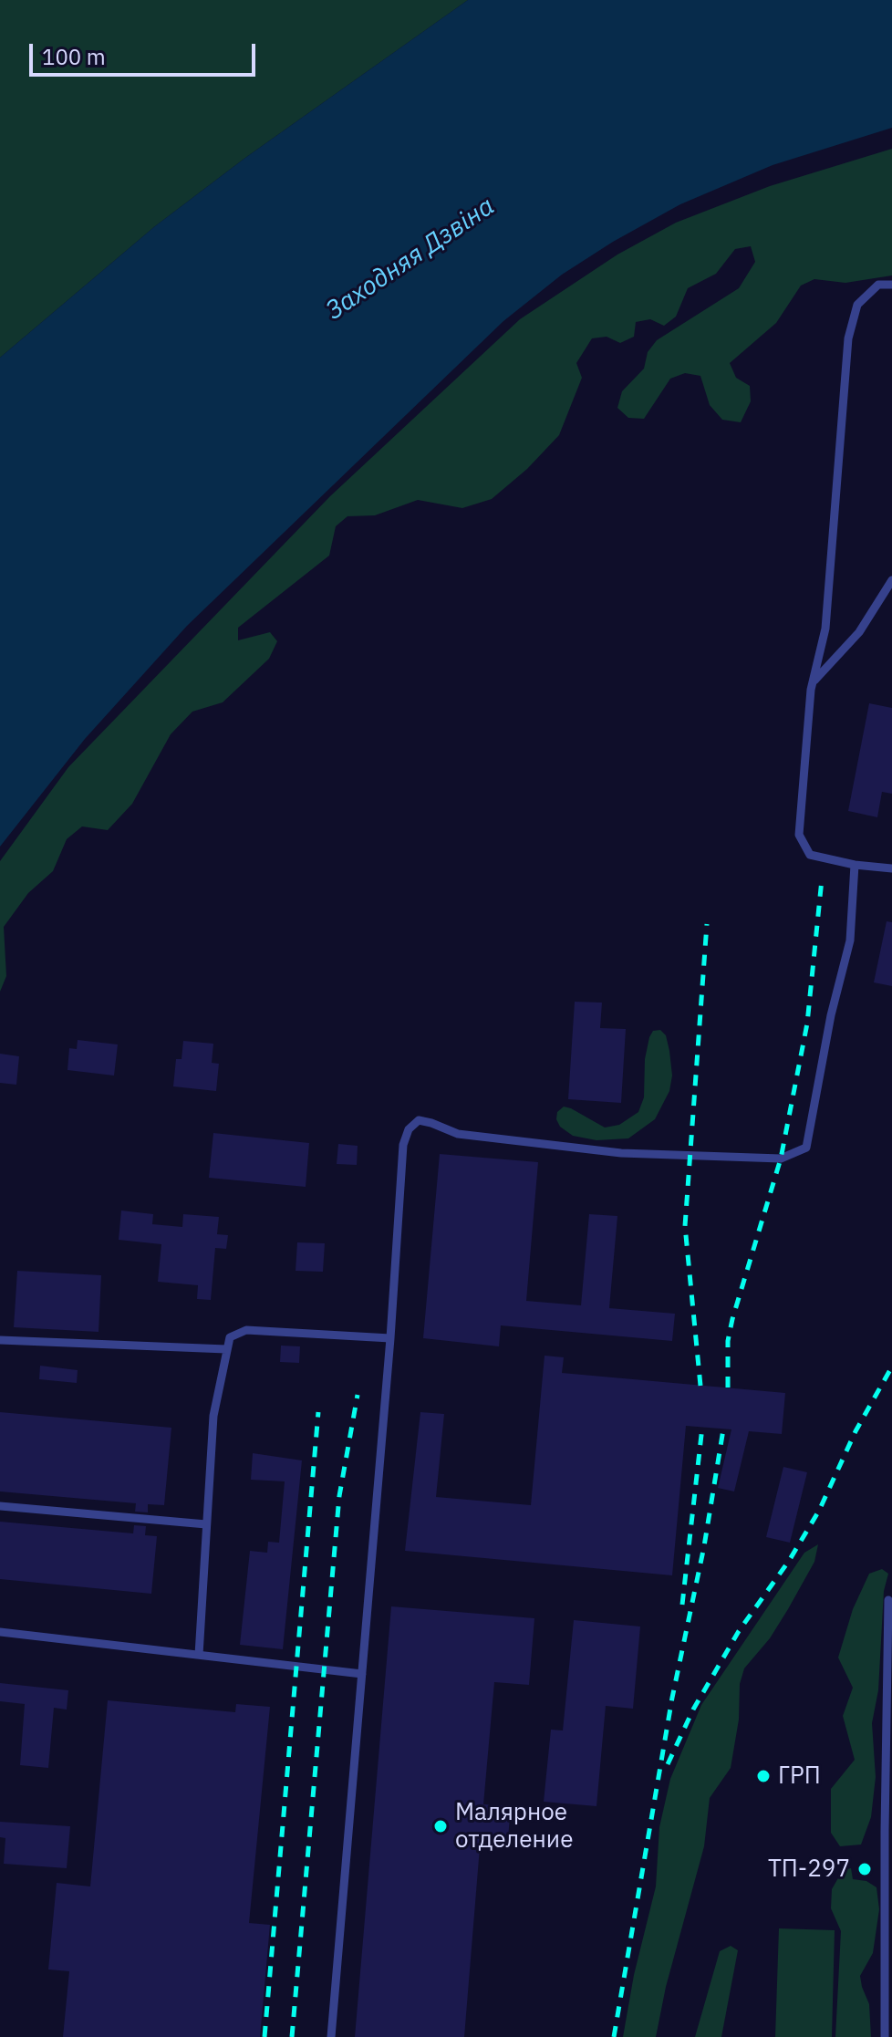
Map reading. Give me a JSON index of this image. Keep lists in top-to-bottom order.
{
  "water": ["Заходняя Дзвіна"],
  "places": ["ГРП", "Малярное отделение", "ТП-297"],
  "scale_bar": "100 m"
}
